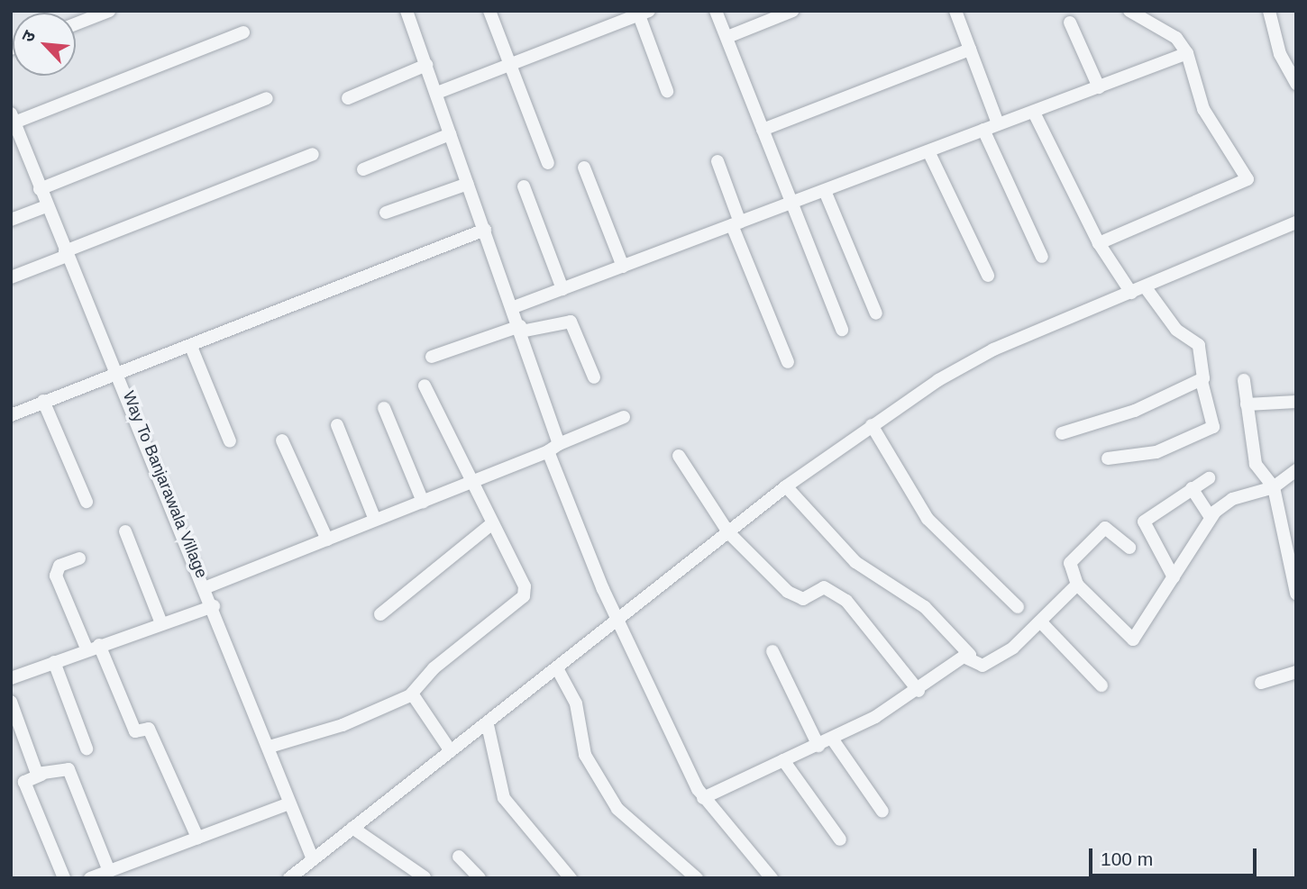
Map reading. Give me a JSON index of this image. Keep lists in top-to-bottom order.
{
  "streets": {
    "street": ["Way To Banjarawala Village"]
  },
  "scale_bar": "100 m",
  "north": "top left"
}
